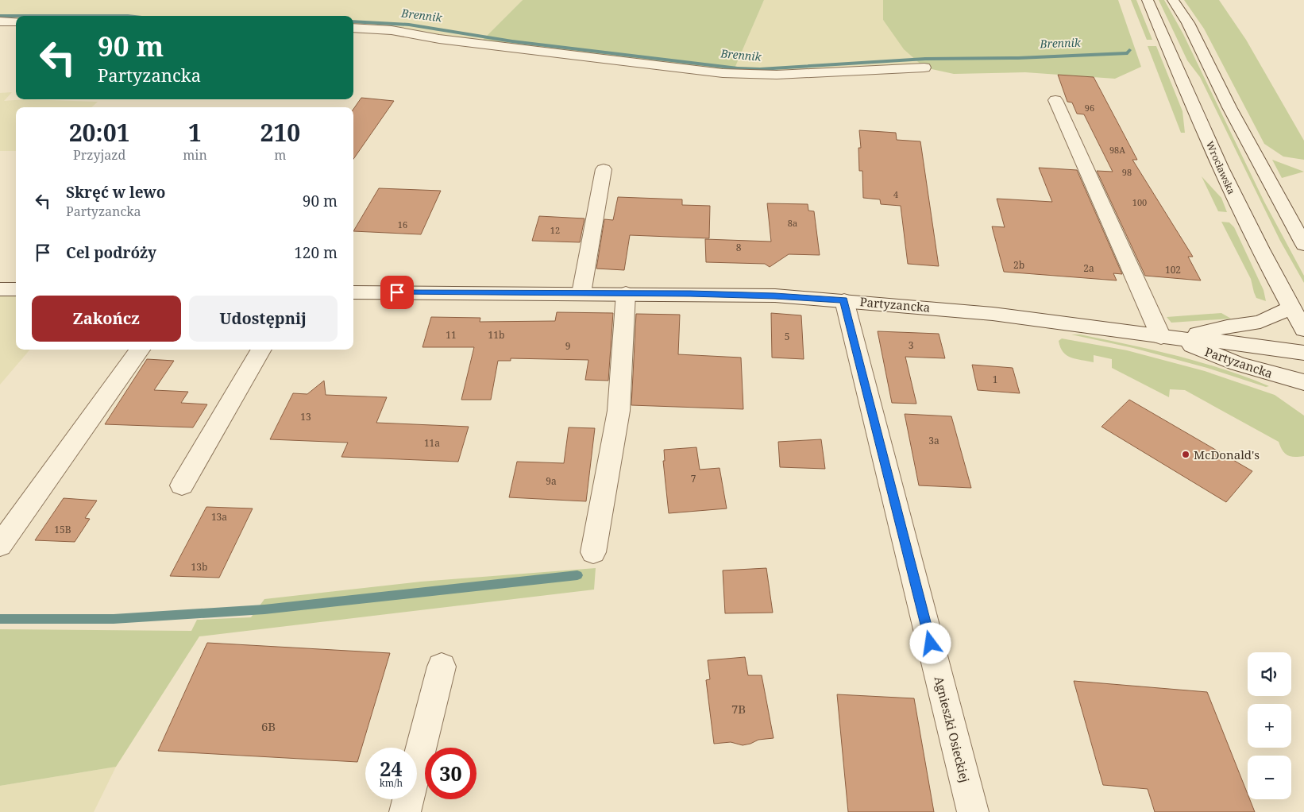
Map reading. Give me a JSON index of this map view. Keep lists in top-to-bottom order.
{
  "streets": {
    "street": ["Wrocławska", "Partyzancka", "Agnieszki Osieckiej"]
  },
  "crossings": [
    ["Partyzancka", "Agnieszki Osieckiej"]
  ],
  "water": ["Brennik"],
  "places": ["McDonald's"],
  "house_numbers": [
    "96",
    "98A",
    "98",
    "4",
    "100",
    "8a",
    "16",
    "12",
    "8",
    "2b",
    "2a",
    "102",
    "11",
    "11b",
    "5",
    "3",
    "9",
    "1",
    "13",
    "3a",
    "11a",
    "7",
    "9a",
    "13a",
    "15B",
    "13b",
    "7B",
    "6B"
  ],
  "page": {
    "turn": ["90 m", "Partyzancka"],
    "eta": [
      "20:01",
      "Przyjazd",
      "1",
      "min",
      "210",
      "m"
    ],
    "list": [
      {
        "name": "Skręć w lewo",
        "note": "Partyzancka",
        "value": "90 m"
      },
      {
        "name": "Cel podróży",
        "value": "120 m"
      }
    ],
    "buttons": ["Zakończ", "Udostępnij"],
    "map_buttons": ["+", "−"],
    "speed": "24 km/h",
    "limit": "30"
  }
}
